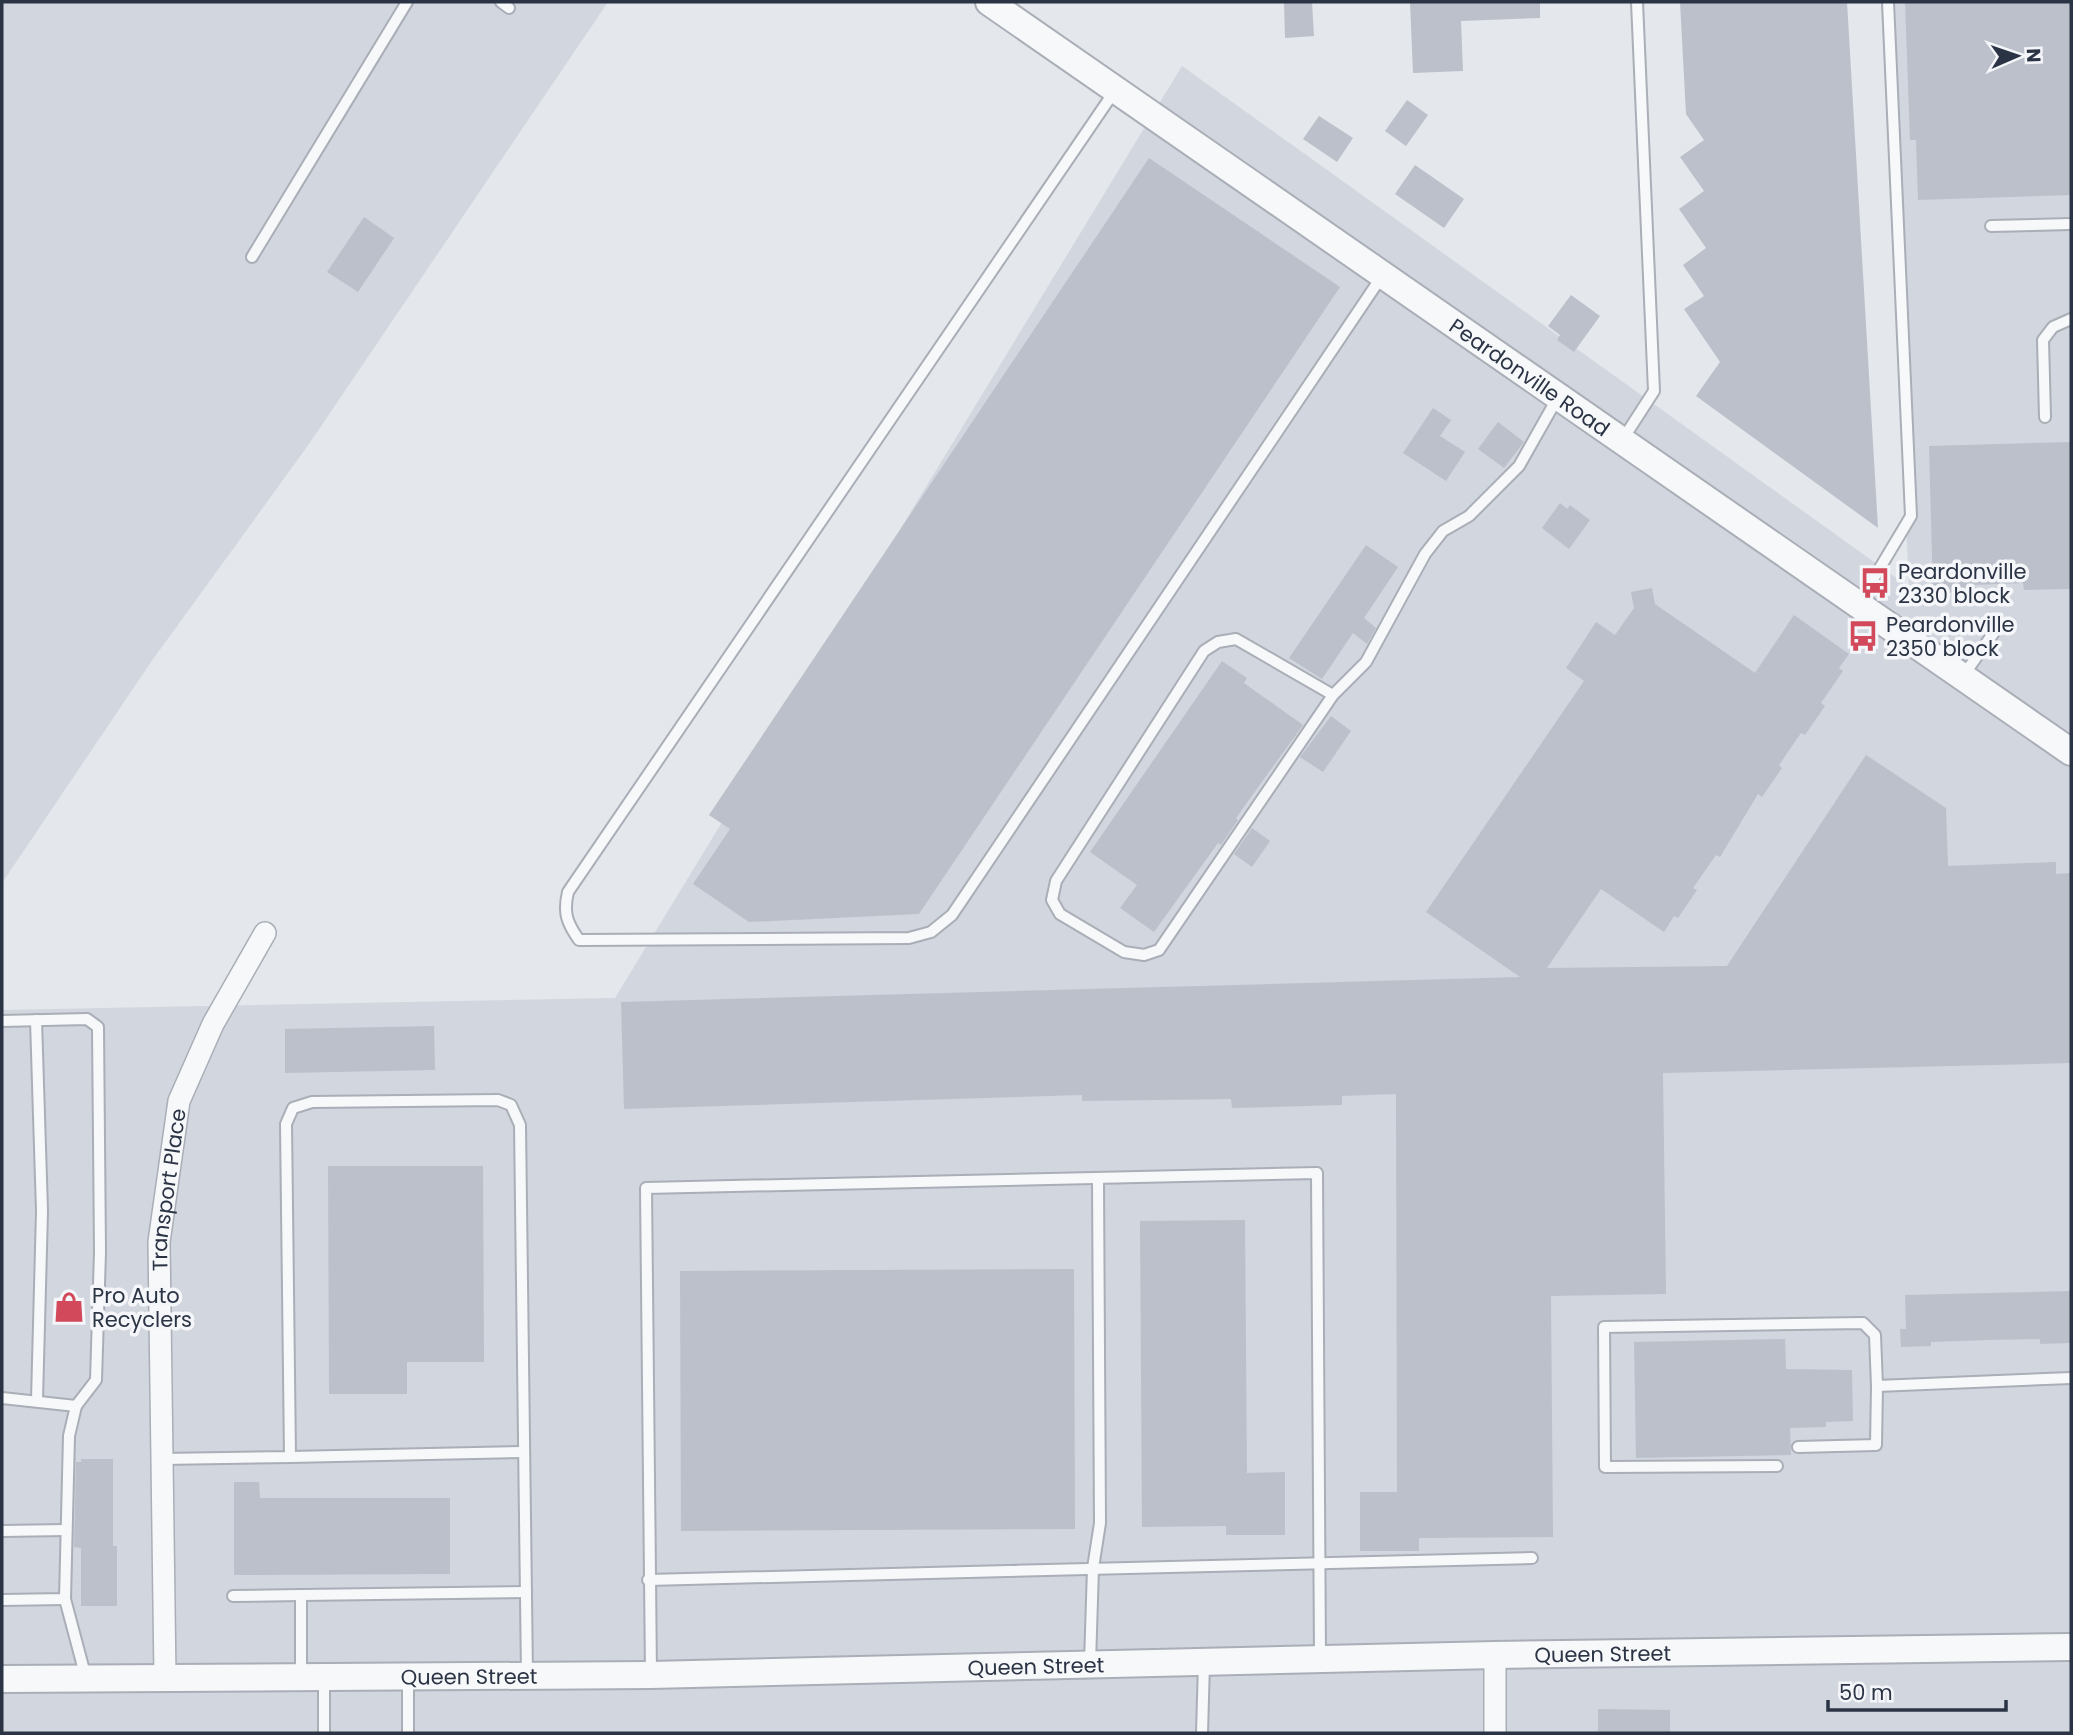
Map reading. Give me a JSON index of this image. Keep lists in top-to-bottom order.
{
  "streets": {
    "street": ["Peardonville Road", "Transport Place", "Queen Street"]
  },
  "crossings": [
    ["Transport Place", "Queen Street"]
  ],
  "places": {
    "bus stop": ["Peardonville 2330 block", "Peardonville 2350 block"],
    "shop": ["Pro Auto Recyclers"]
  },
  "scale_bar": "50 m",
  "north": "right"
}
